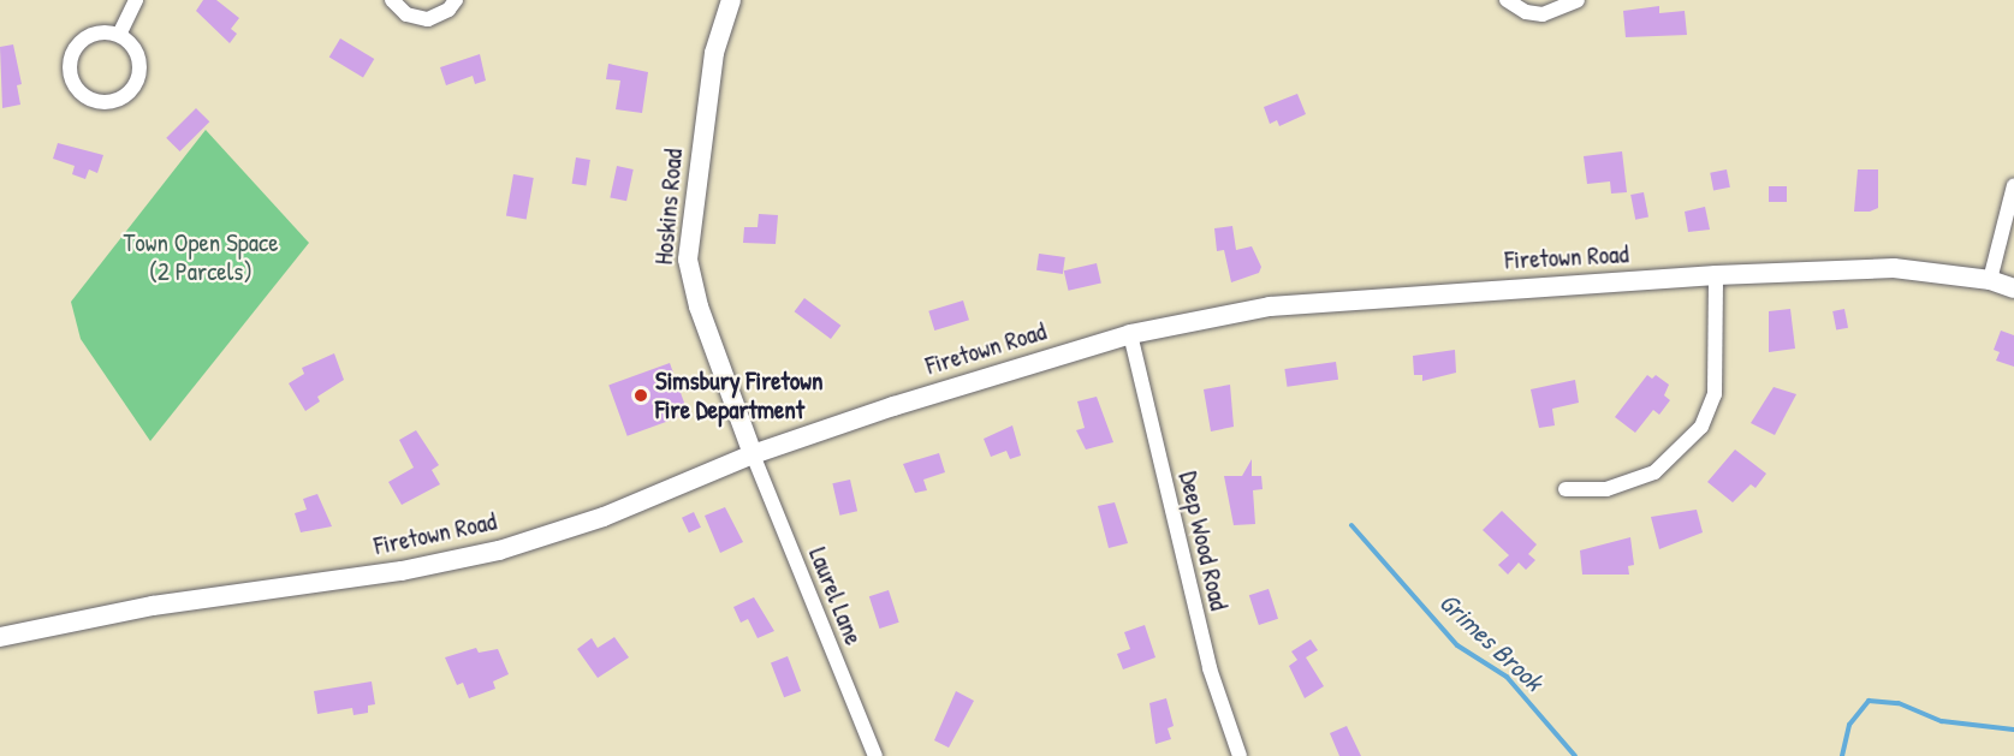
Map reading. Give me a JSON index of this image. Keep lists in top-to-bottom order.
{
  "streets": {
    "street": [
      "Hoskins Road",
      "Firetown Road",
      "Deep Wood Road",
      "Laurel Lane"
    ]
  },
  "crossings": [
    ["Hoskins Road", "Firetown Road"],
    ["Hoskins Road", "Laurel Lane"],
    ["Firetown Road", "Deep Wood Road"],
    ["Firetown Road", "Laurel Lane"]
  ],
  "water": ["Grimes Brook"],
  "parks": ["Town Open Space (2 Parcels)"],
  "places": ["Simsbury Firetown Fire Department"]
}
